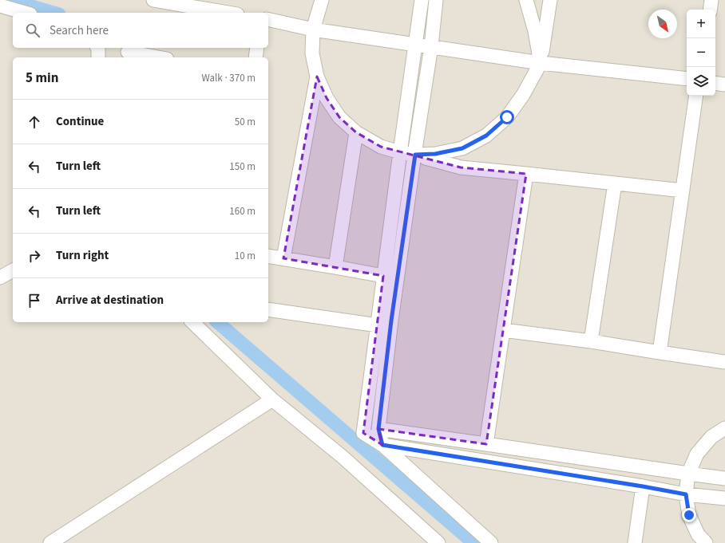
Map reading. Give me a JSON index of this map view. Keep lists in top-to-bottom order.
{
  "north": "bottom right",
  "page": {
    "map_buttons": ["+", "−"],
    "search": "Search here",
    "heading": ["5 min", "Walk · 370 m"],
    "list": [
      ["Continue", "50 m"],
      ["Turn left", "150 m"],
      ["Turn left", "160 m"],
      ["Turn right", "10 m"],
      "Arrive at destination"
    ]
  }
}
